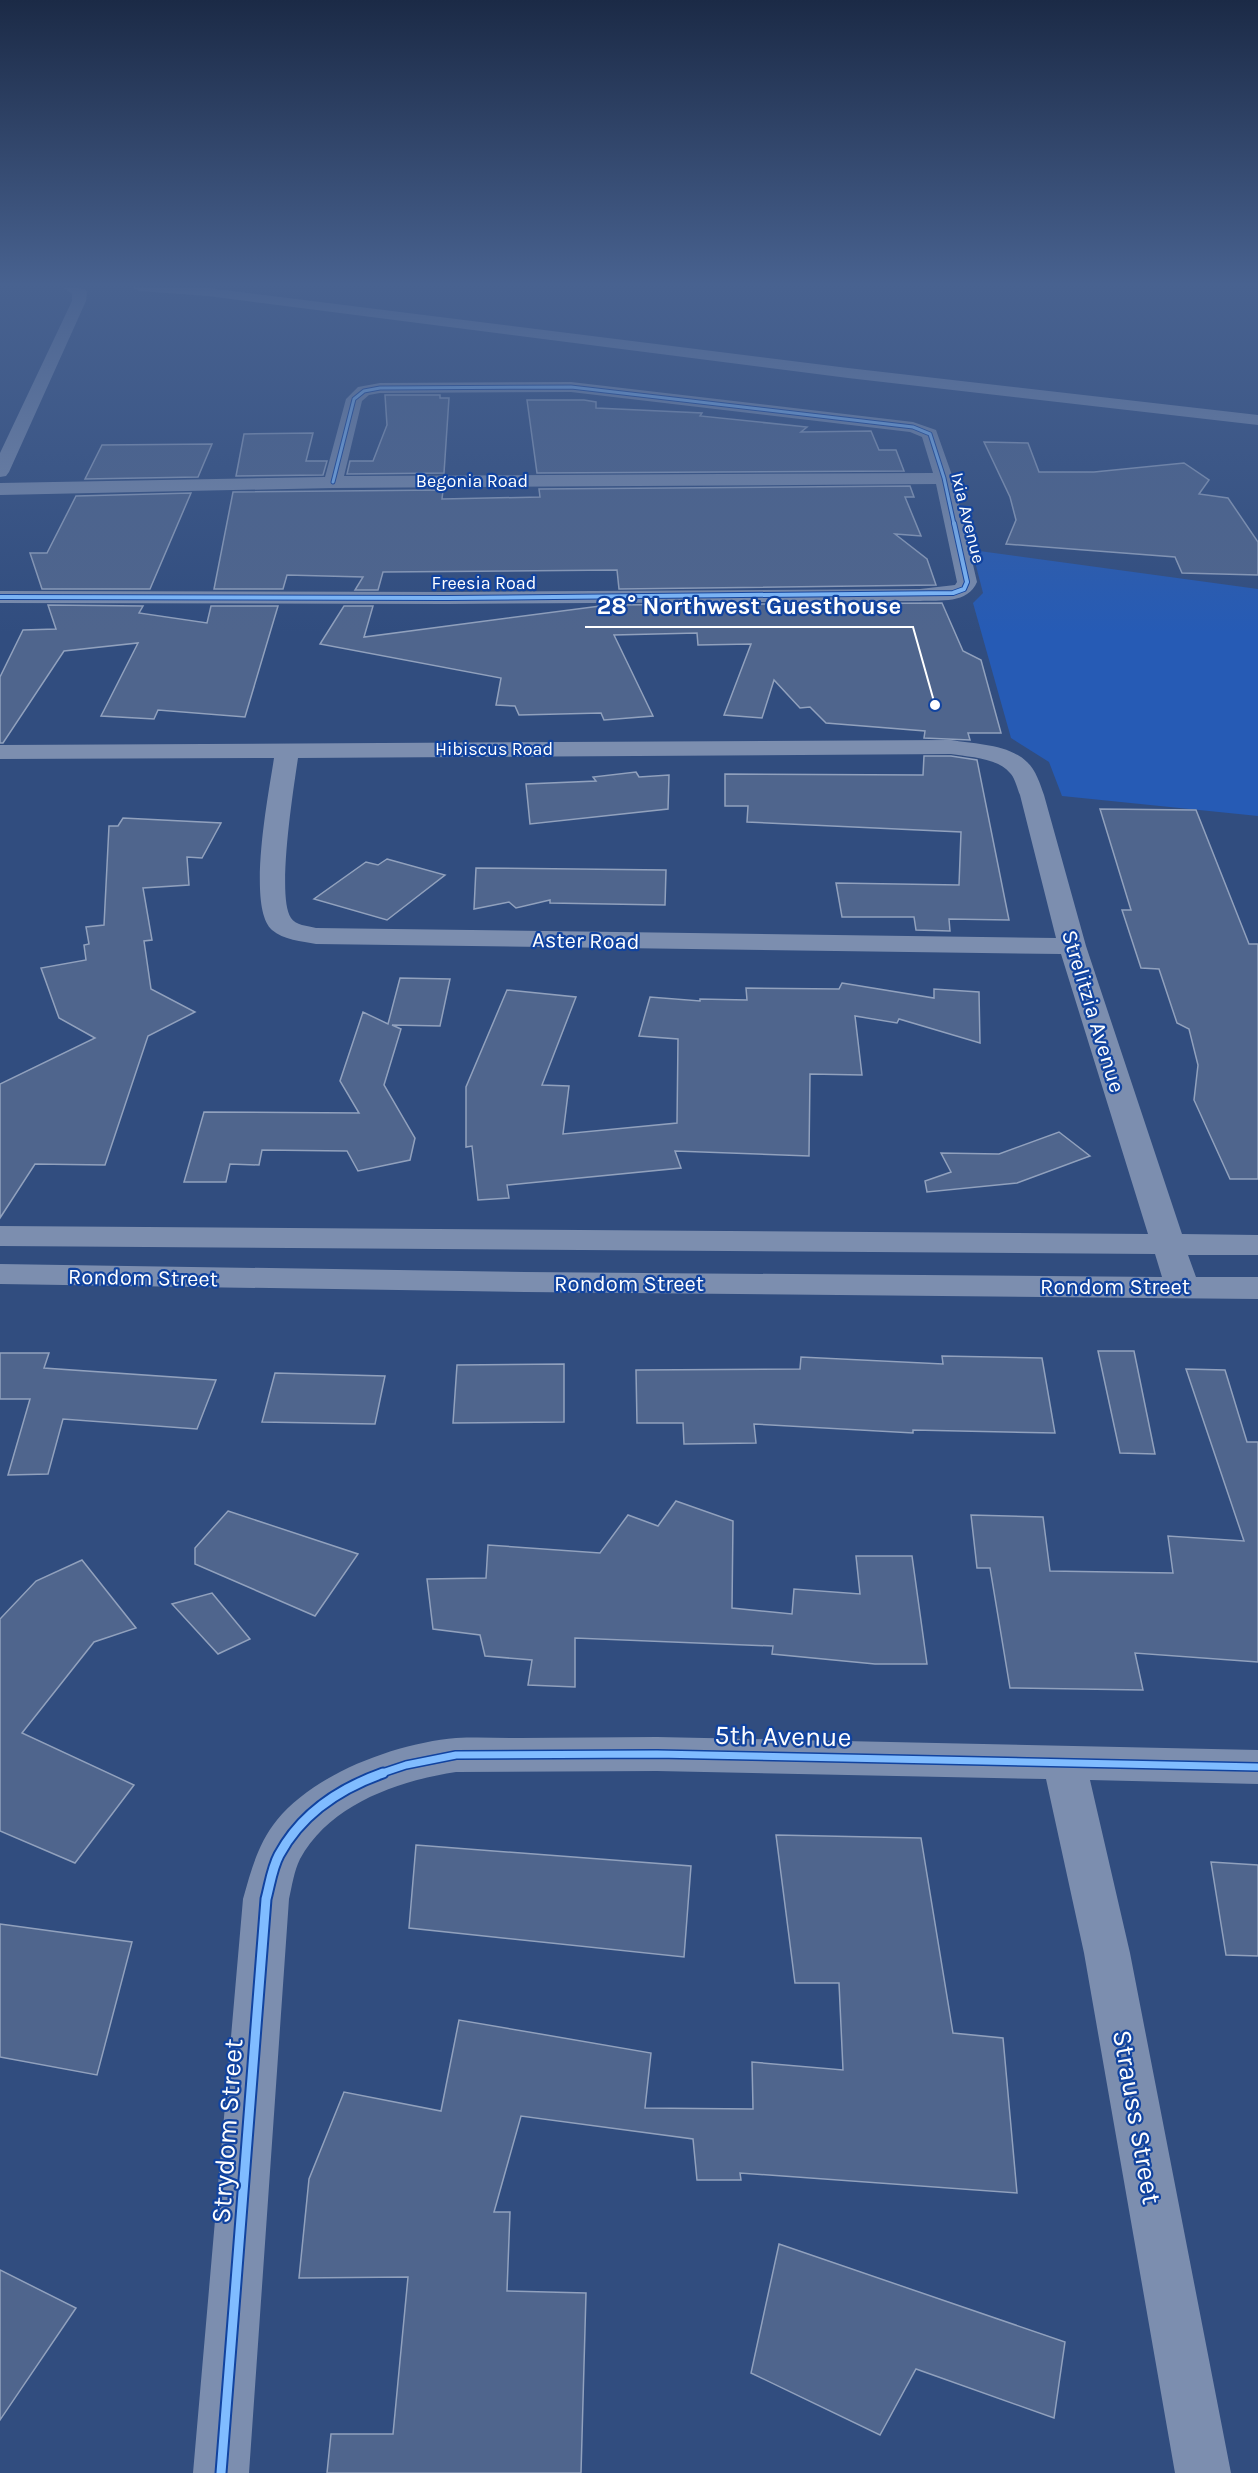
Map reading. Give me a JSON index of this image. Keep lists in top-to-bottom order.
{
  "streets": {
    "street": [
      "Begonia Road",
      "Ixia Avenue",
      "Freesia Road",
      "Hibiscus Road",
      "Aster Road",
      "Strelitzia Avenue",
      "Rondom Street",
      "5th Avenue",
      "Strauss Street",
      "Strydom Street"
    ]
  },
  "crossings": [
    ["Begonia Road", "Ixia Avenue"],
    ["Ixia Avenue", "Freesia Road"],
    ["Hibiscus Road", "Aster Road"],
    ["Hibiscus Road", "Strelitzia Avenue"],
    ["Aster Road", "Strelitzia Avenue"],
    ["Strelitzia Avenue", "Rondom Street"],
    ["5th Avenue", "Strauss Street"],
    ["5th Avenue", "Strydom Street"]
  ],
  "places": ["28° Northwest Guesthouse"]
}
